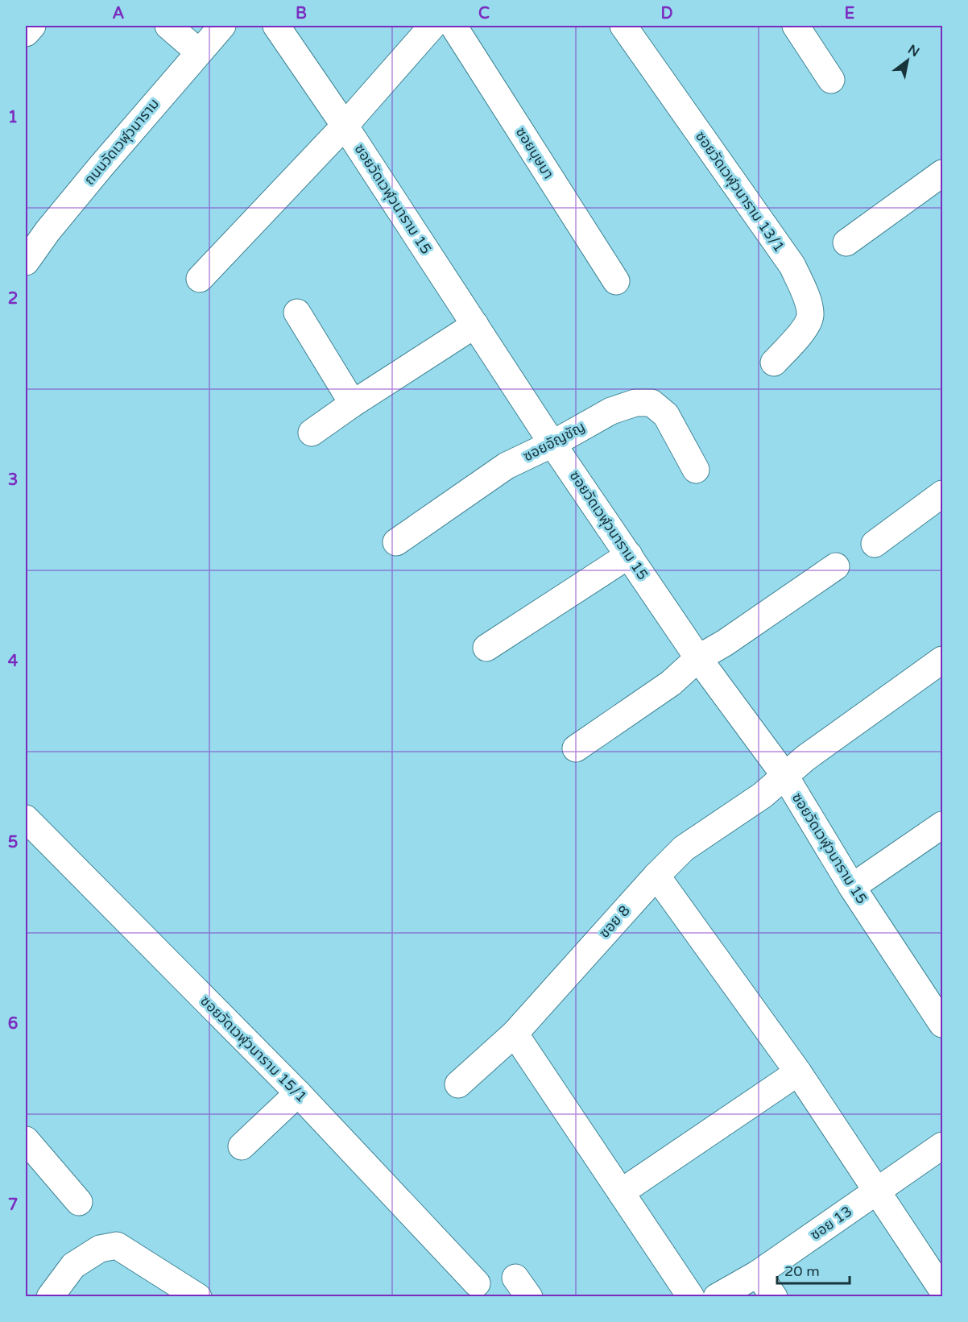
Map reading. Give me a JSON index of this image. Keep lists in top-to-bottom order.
{
  "streets": {
    "street": [
      "ถนนวัดเวฬุวนาราม",
      "ซอยบุษบา",
      "ซอยวัดเวฬุวนาราม 13/1",
      "ซอยวัดเวฬุวนาราม 15",
      "ซอยอัญชัญ",
      "ซอย 8",
      "ซอยวัดเวฬุวนาราม 15/1",
      "ซอย 13"
    ]
  },
  "crossings": [
    ["ซอยวัดเวฬุวนาราม 15", "ซอยอัญชัญ"],
    ["ซอยวัดเวฬุวนาราม 15", "ซอย 8"]
  ],
  "scale_bar": "20 m",
  "north": "top right",
  "grid": {
    "columns": [
      "A",
      "B",
      "C",
      "D",
      "E"
    ],
    "rows": [
      "1",
      "2",
      "3",
      "4",
      "5",
      "6",
      "7"
    ]
  }
}
